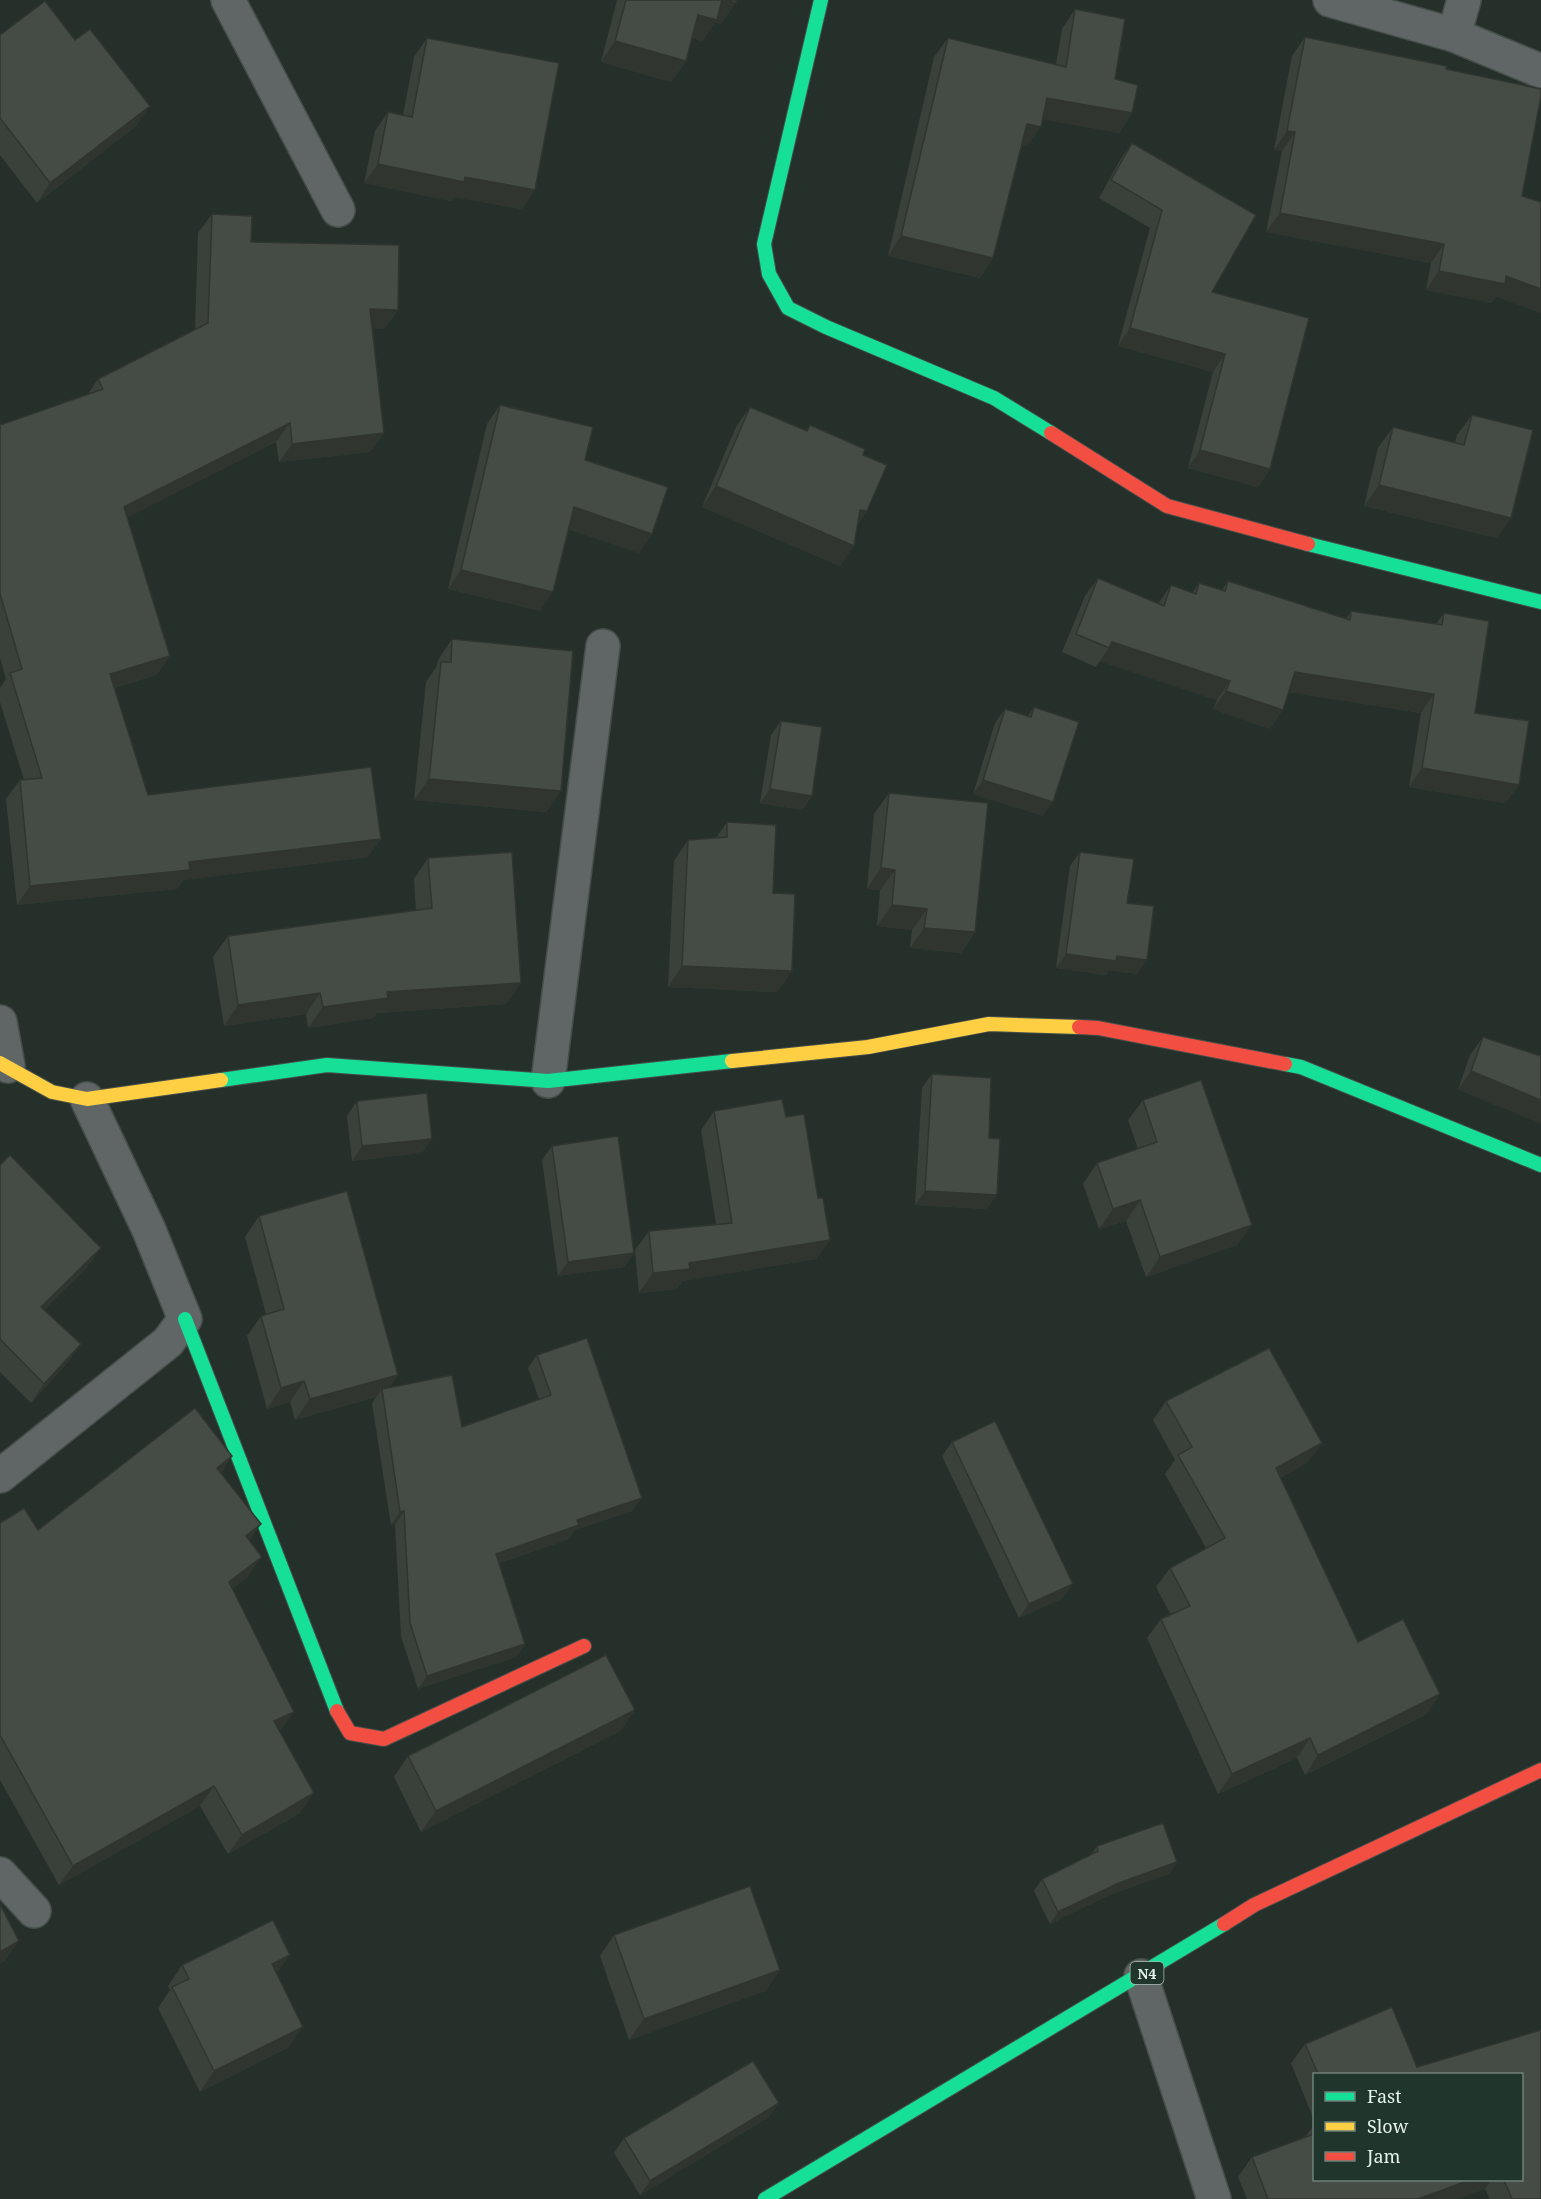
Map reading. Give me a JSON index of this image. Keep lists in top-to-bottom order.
{
  "streets": {
    "main road": ["N4"]
  },
  "legend": ["Fast", "Slow", "Jam"]
}
